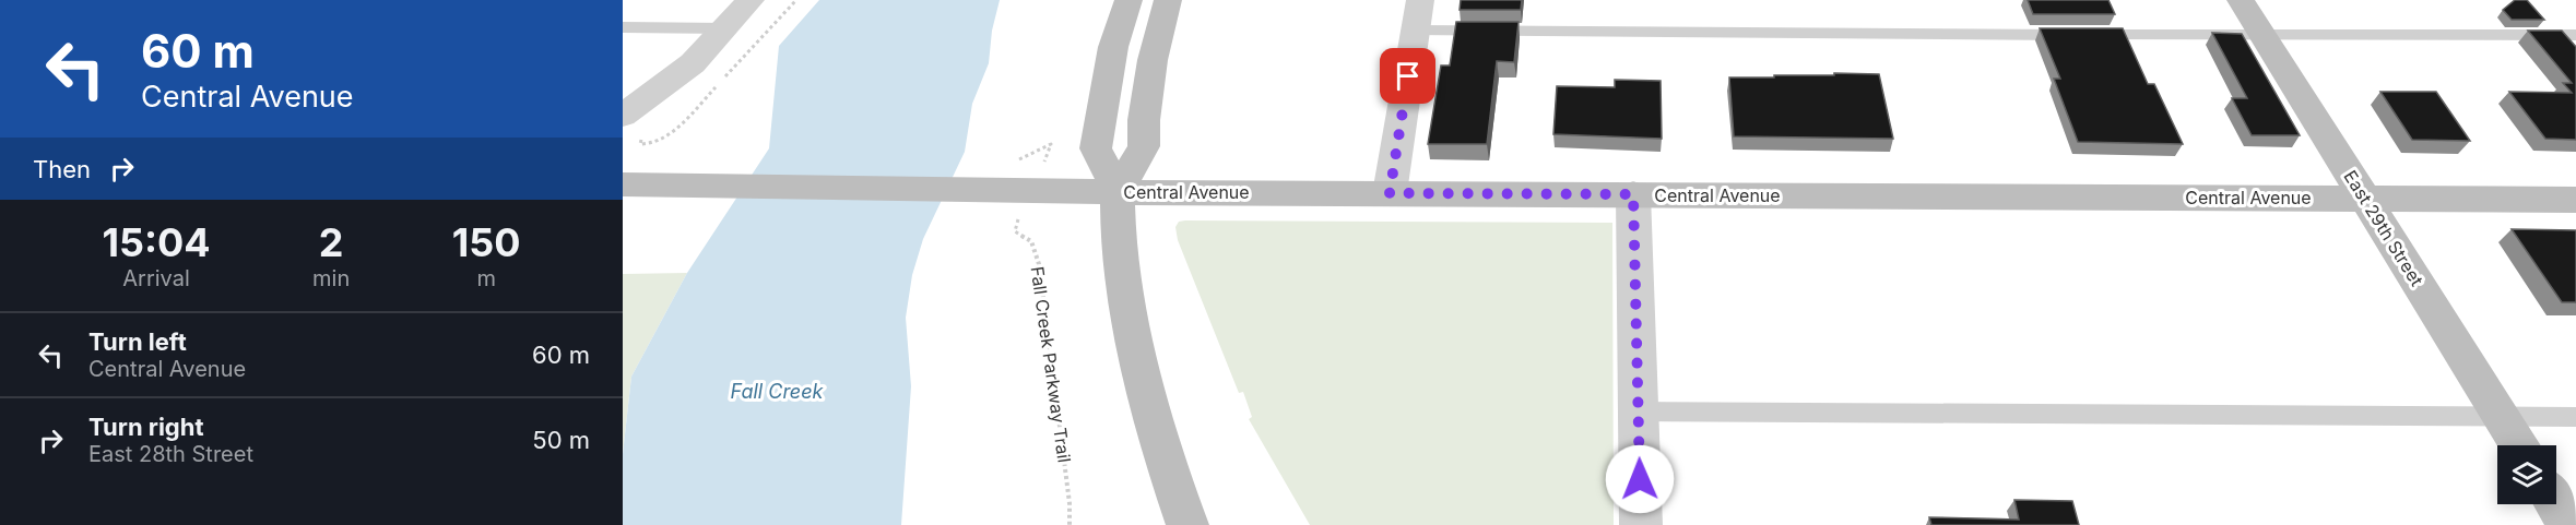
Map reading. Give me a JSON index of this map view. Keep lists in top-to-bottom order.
{
  "streets": {
    "main road": ["Central Avenue", "East 29th Street"],
    "path": ["Fall Creek Parkway Trail"]
  },
  "crossings": [
    ["Central Avenue", "East 29th Street"],
    ["Central Avenue", "Fall Creek Parkway Trail"]
  ],
  "water": ["Fall Creek"],
  "page": {
    "turn": ["60 m", "Central Avenue"],
    "then": "Then",
    "eta": [
      "15:04",
      "Arrival",
      "2",
      "min",
      "150",
      "m"
    ],
    "list": [
      {
        "name": "Turn left",
        "note": "Central Avenue",
        "value": "60 m"
      },
      {
        "name": "Turn right",
        "note": "East 28th Street",
        "value": "50 m"
      }
    ]
  }
}
